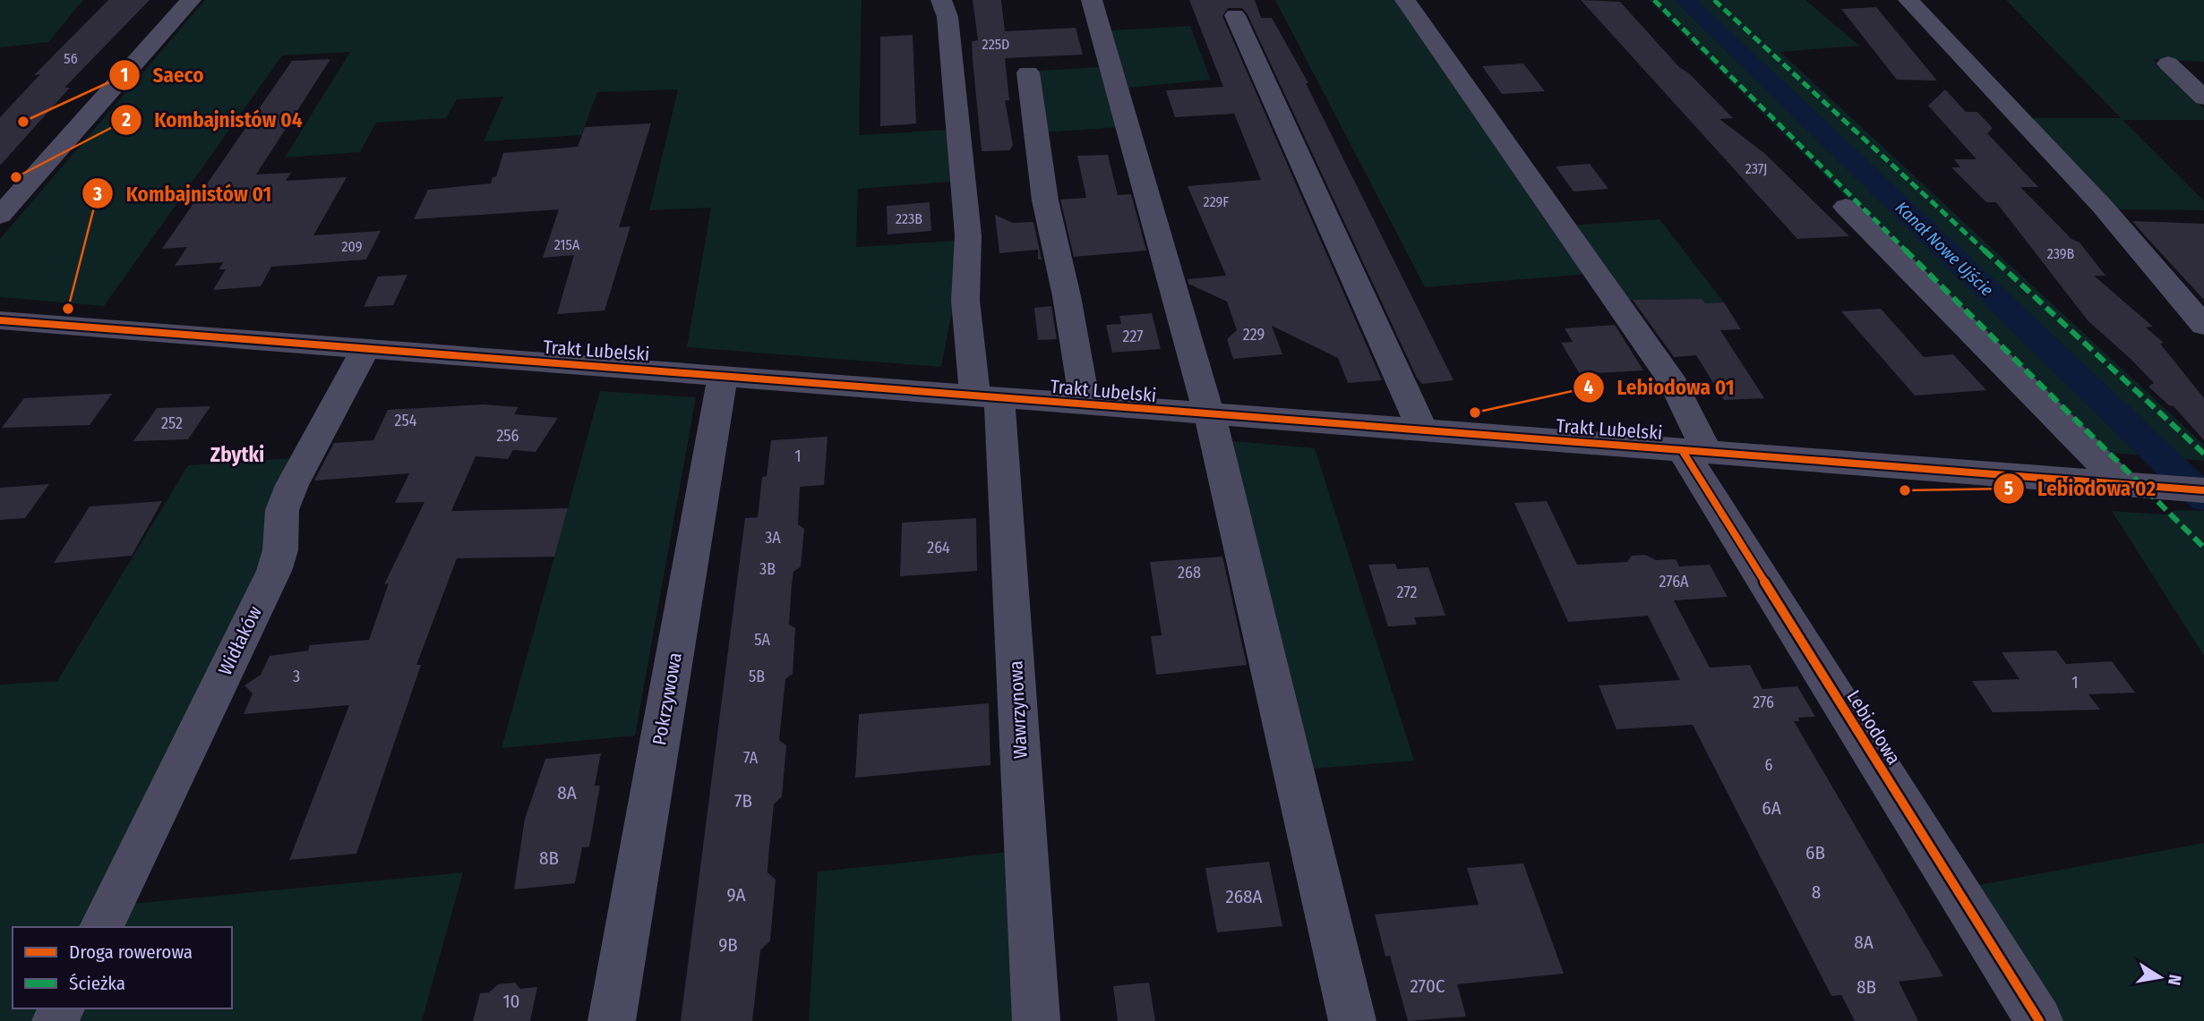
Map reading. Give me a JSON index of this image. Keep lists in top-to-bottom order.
{
  "streets": {
    "street": [
      "Trakt Lubelski",
      "Widłaków",
      "Pokrzywowa",
      "Wawrzynowa",
      "Lebiodowa"
    ]
  },
  "crossings": [
    ["Trakt Lubelski", "Widłaków"],
    ["Trakt Lubelski", "Pokrzywowa"],
    ["Trakt Lubelski", "Wawrzynowa"],
    ["Trakt Lubelski", "Lebiodowa"]
  ],
  "districts": ["Zbytki"],
  "water": ["Kanał Nowe Ujście"],
  "places": [
    "Saeco",
    "Kombajnistów 04",
    "Kombajnistów 01",
    "Lebiodowa 01",
    "Lebiodowa 02"
  ],
  "house_numbers": [
    "225D",
    "56",
    "237J",
    "229F",
    "223B",
    "215A",
    "209",
    "239B",
    "229",
    "227",
    "254",
    "252",
    "256",
    "1",
    "3A",
    "264",
    "3B",
    "268",
    "276A",
    "272",
    "5A",
    "3",
    "5B",
    "1",
    "276",
    "7A",
    "6",
    "8A",
    "7B",
    "6A",
    "6B",
    "8B",
    "8",
    "9A",
    "268A",
    "8A",
    "9B",
    "270C",
    "8B",
    "10"
  ],
  "legend": ["Droga rowerowa", "Ścieżka"],
  "north": "right"
}
